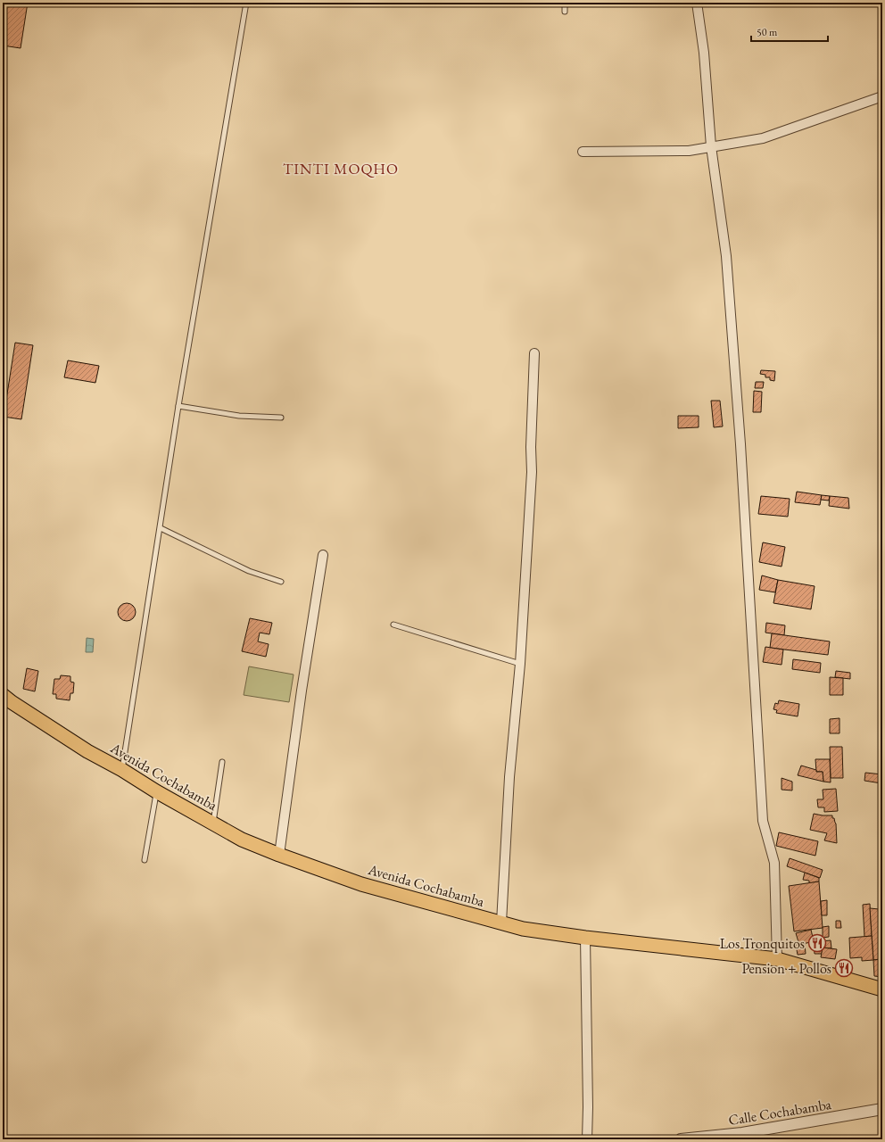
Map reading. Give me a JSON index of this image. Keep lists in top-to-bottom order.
{
  "streets": {
    "main road": ["Avenida Cochabamba"],
    "street": ["Calle Cochabamba"]
  },
  "districts": ["TINTI MOQHO"],
  "places": {
    "restaurant": ["Los Tronquitos", "Pension + Pollos"]
  },
  "scale_bar": "50 m"
}
